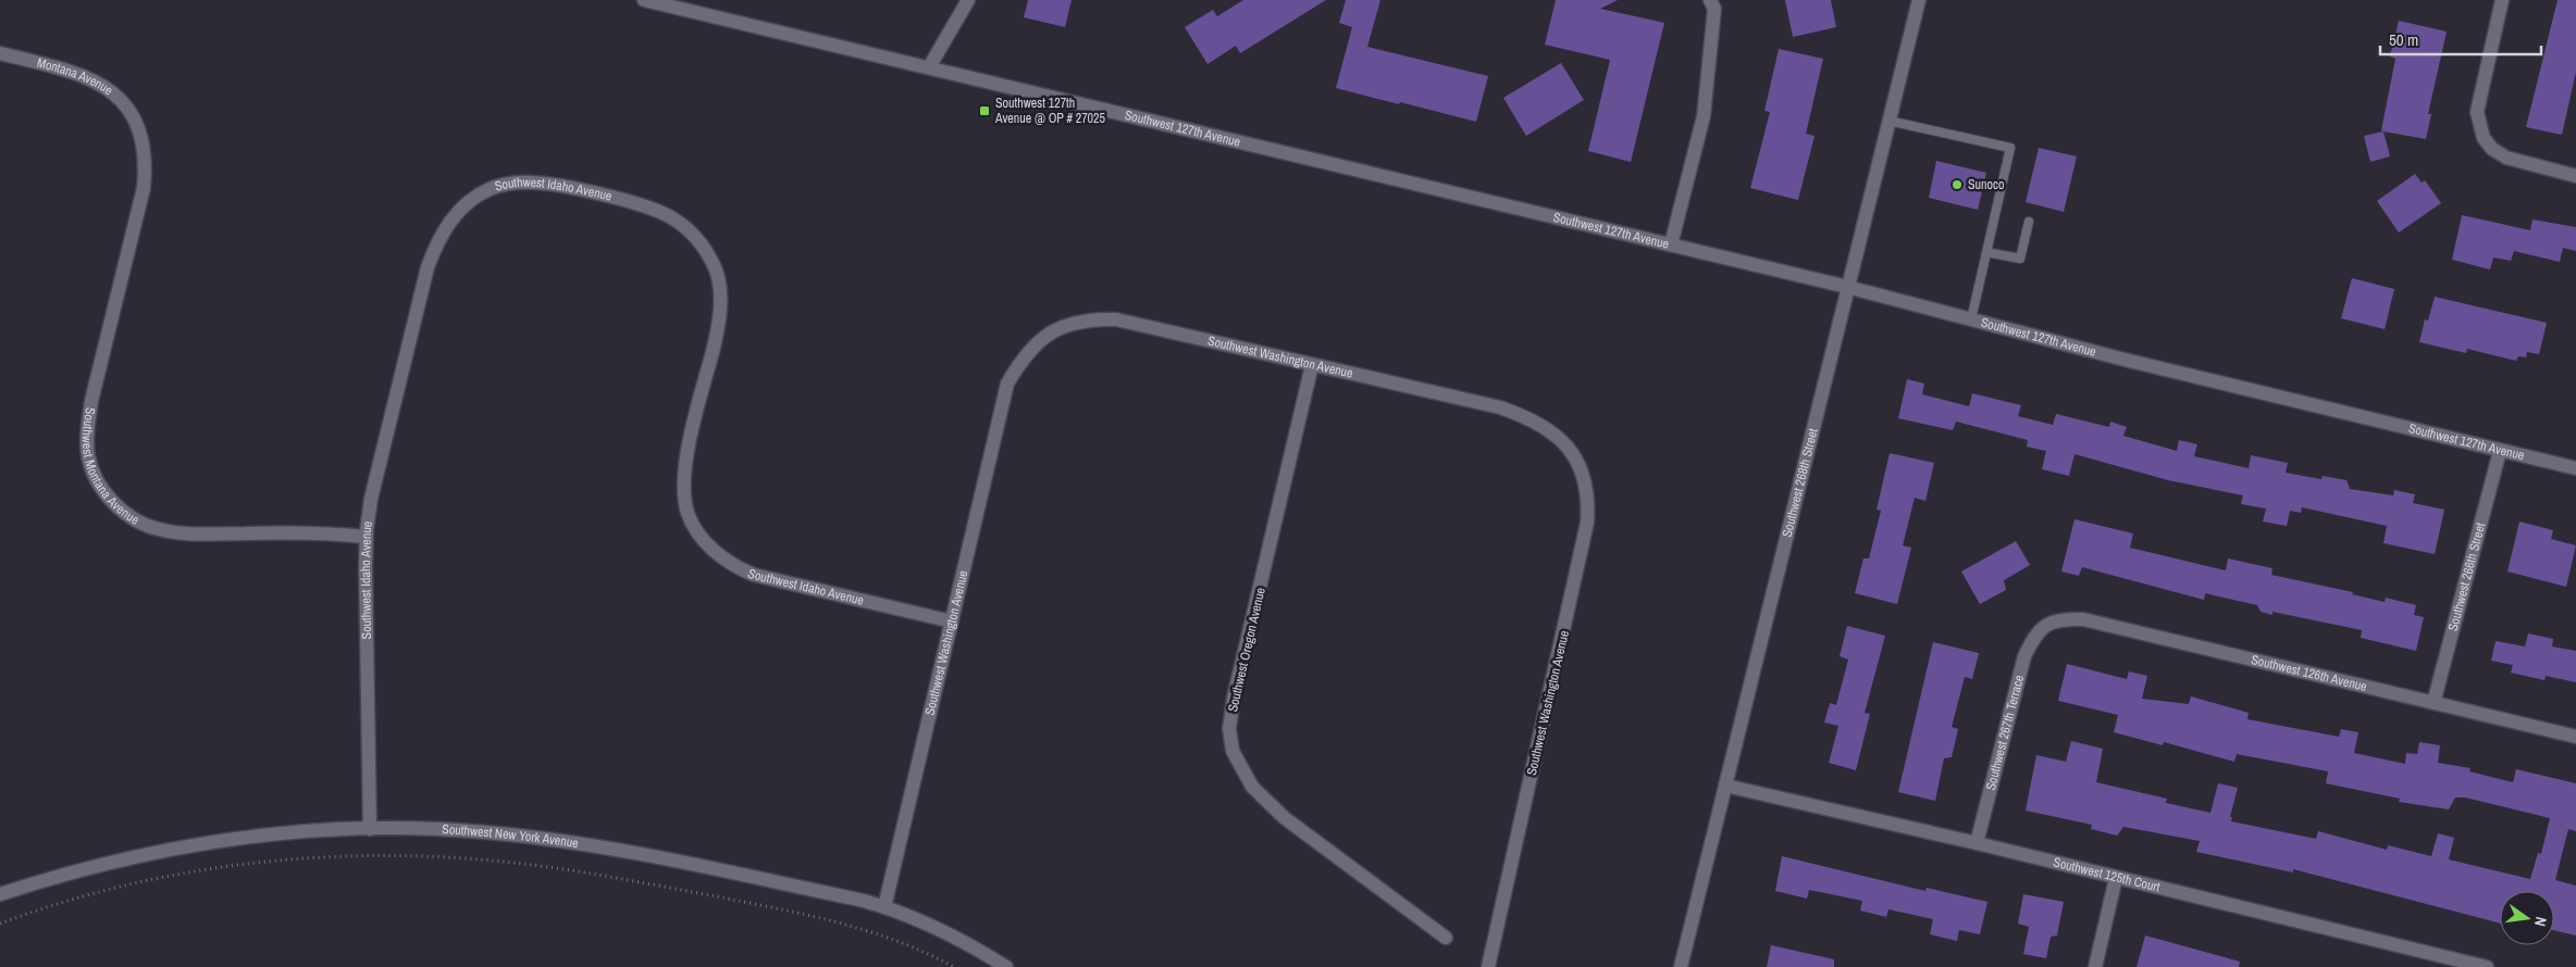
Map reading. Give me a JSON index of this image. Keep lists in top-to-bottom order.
{
  "streets": {
    "street": [
      "Montana Avenue",
      "Southwest 127th Avenue",
      "Southwest Idaho Avenue",
      "Southwest Washington Avenue",
      "Southwest Montana Avenue",
      "Southwest 268th Street",
      "Southwest 266th Street",
      "Southwest Oregon Avenue",
      "Southwest 126th Avenue",
      "Southwest 267th Terrace",
      "Southwest New York Avenue",
      "Southwest 125th Court"
    ]
  },
  "crossings": [
    ["Montana Avenue", "Southwest Montana Avenue"],
    ["Southwest 127th Avenue", "Southwest 268th Street"],
    ["Southwest 127th Avenue", "Southwest 266th Street"],
    ["Southwest Idaho Avenue", "Southwest Washington Avenue"],
    ["Southwest Idaho Avenue", "Southwest Montana Avenue"],
    ["Southwest Idaho Avenue", "Southwest New York Avenue"],
    ["Southwest Washington Avenue", "Southwest Oregon Avenue"],
    ["Southwest Washington Avenue", "Southwest New York Avenue"],
    ["Southwest 268th Street", "Southwest 125th Court"],
    ["Southwest 266th Street", "Southwest 126th Avenue"],
    ["Southwest 126th Avenue", "Southwest 267th Terrace"],
    ["Southwest 267th Terrace", "Southwest 125th Court"]
  ],
  "places": {
    "transit": ["Southwest 127th Avenue @ OP # 27025"],
    "other": ["Sunoco"]
  },
  "scale_bar": "50 m",
  "north": "right"
}
